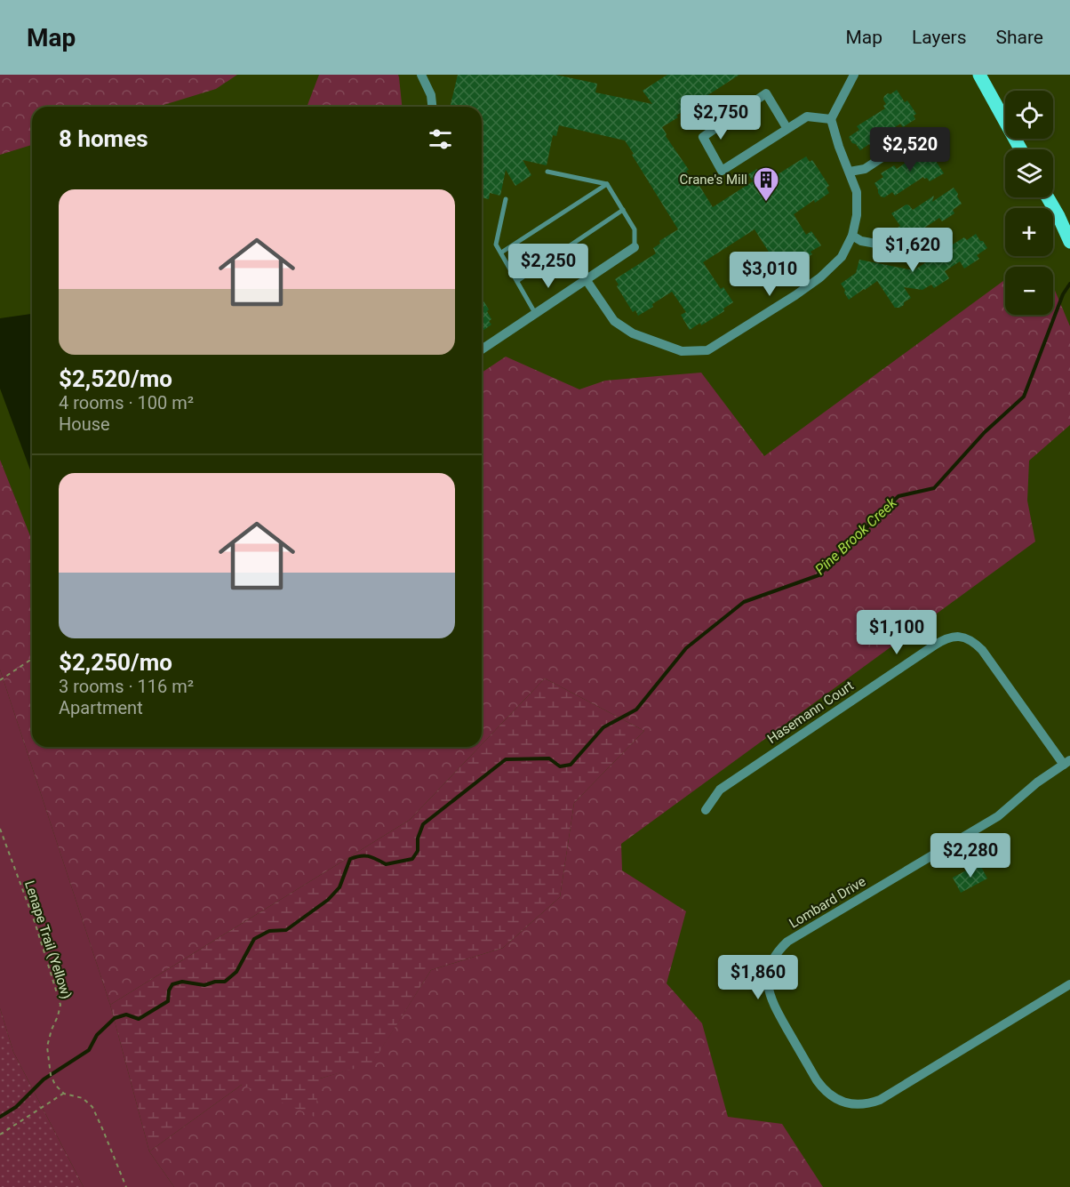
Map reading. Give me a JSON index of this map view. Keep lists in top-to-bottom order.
{
  "streets": {
    "street": ["Hasemann Court", "Lombard Drive"],
    "path": ["Lenape Trail (Yellow)"]
  },
  "crossings": [
    ["Hasemann Court", "Lombard Drive"]
  ],
  "water": ["Pine Brook Creek"],
  "places": {
    "building": ["Crane's Mill"]
  },
  "page": {
    "header": "Map",
    "nav": ["Map", "Layers", "Share"],
    "map_buttons": ["+", "−"],
    "price": [
      "$2,750",
      "$2,520",
      "$1,620",
      "$2,250",
      "$3,010",
      "$1,100",
      "$2,280",
      "$1,860"
    ],
    "heading": "8 homes",
    "list": [
      {
        "name": "$2,520/mo",
        "note": "4 rooms · 100 m² · House"
      },
      {
        "name": "$2,250/mo",
        "note": "3 rooms · 116 m² · Apartment"
      }
    ]
  }
}
